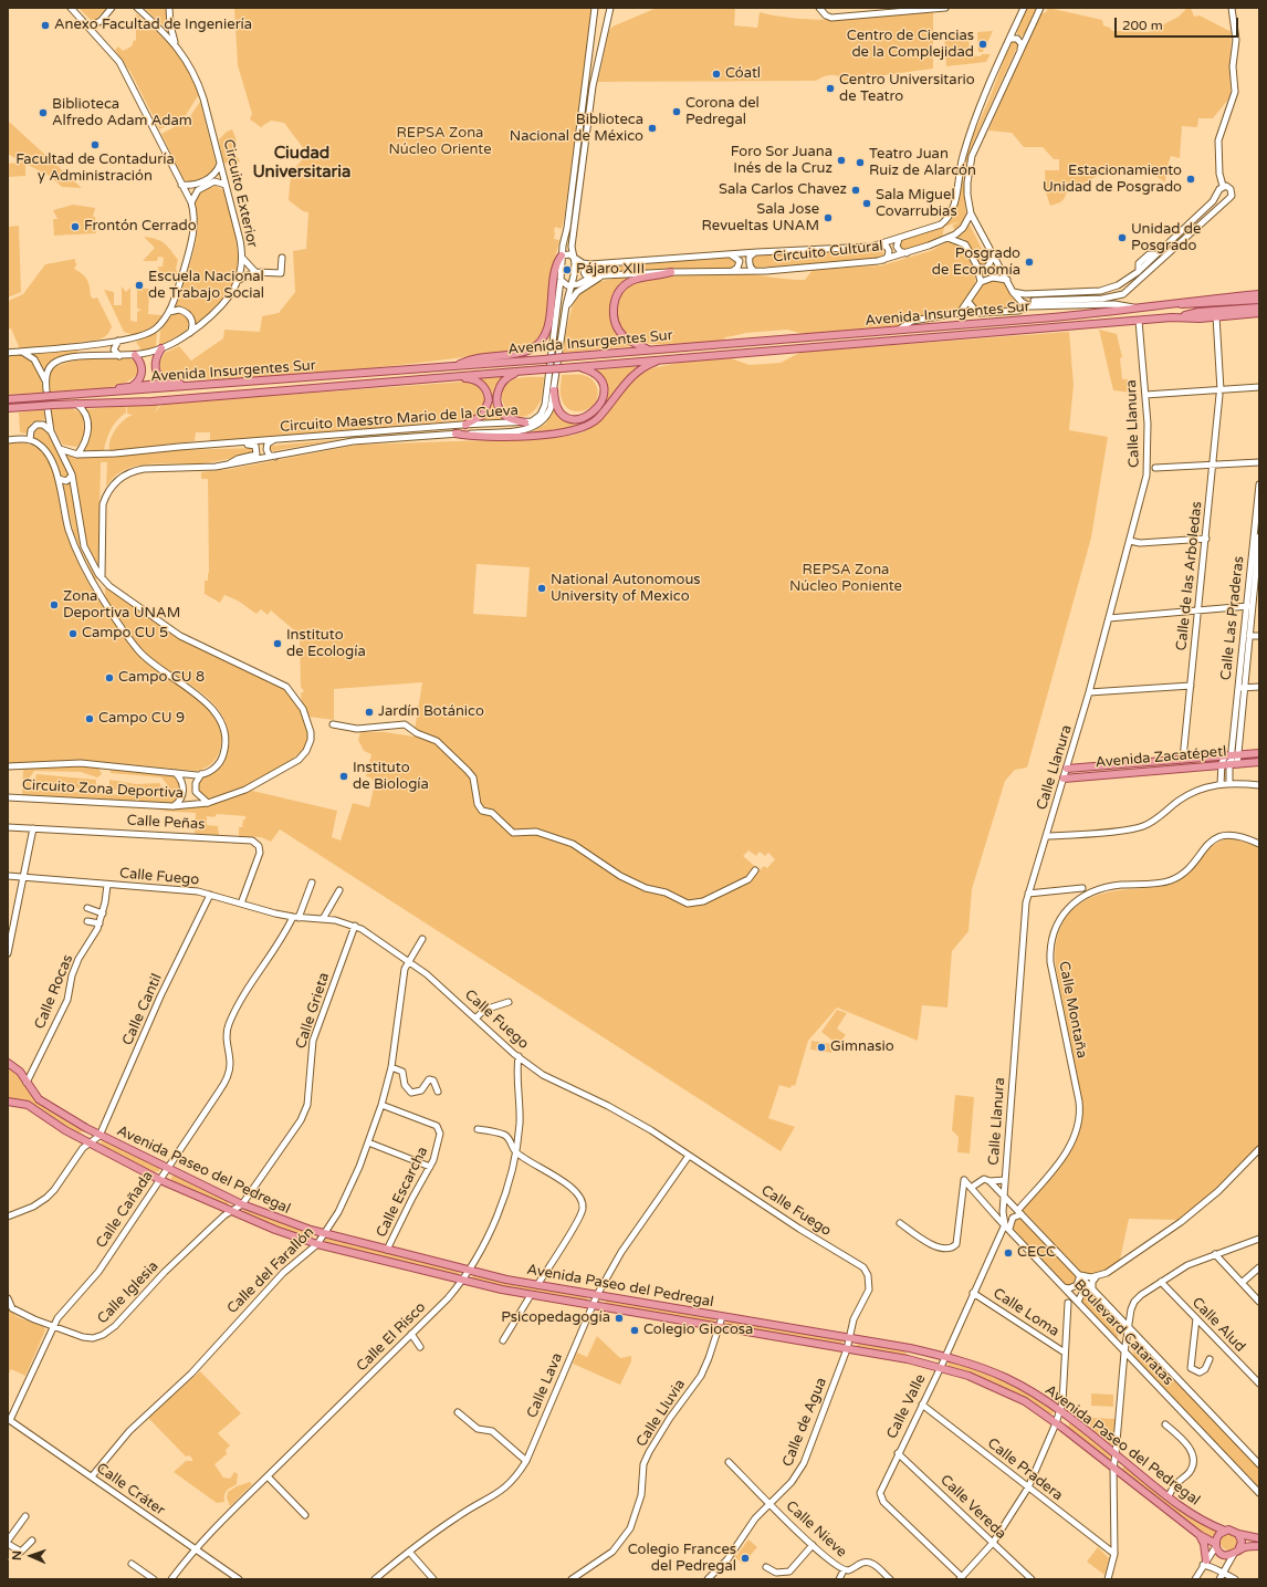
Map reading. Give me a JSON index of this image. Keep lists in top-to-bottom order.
{
  "streets": {
    "main road": ["Avenida Insurgentes Sur", "Avenida Zacatépetl", "Avenida Paseo del Pedregal"],
    "street": [
      "Circuito Exterior",
      "Circuito Cultural",
      "Circuito Maestro Mario de la Cueva",
      "Calle Llanura",
      "Calle de las Arboledas",
      "Calle Las Praderas",
      "Circuito Zona Deportiva",
      "Calle Peñas",
      "Calle Fuego",
      "Calle Rocas",
      "Calle Cantil",
      "Calle Montaña",
      "Calle Grieta",
      "Calle Escarcha",
      "Calle Cañada",
      "Calle del Farallón",
      "Calle Iglesia",
      "Calle Loma",
      "Calle Alud",
      "Boulevard Cataratas",
      "Calle El Risco",
      "Calle Lava",
      "Calle Valle",
      "Calle Lluvia",
      "Calle de Agua",
      "Calle Pradera",
      "Calle Cráter",
      "Calle Vereda",
      "Calle Nieve"
    ]
  },
  "crossings": [
    ["Circuito Cultural", "Circuito Maestro Mario de la Cueva"],
    ["Avenida Insurgentes Sur", "Circuito Maestro Mario de la Cueva"],
    ["Avenida Insurgentes Sur", "Calle Llanura"],
    ["Avenida Insurgentes Sur", "Calle de las Arboledas"],
    ["Circuito Maestro Mario de la Cueva", "Circuito Zona Deportiva"],
    ["Calle Llanura", "Avenida Zacatépetl"],
    ["Calle Llanura", "Calle Montaña"],
    ["Calle Llanura", "Boulevard Cataratas"],
    ["Calle Llanura", "Calle Valle"],
    ["Calle de las Arboledas", "Avenida Zacatépetl"],
    ["Calle Las Praderas", "Avenida Zacatépetl"],
    ["Calle Peñas", "Calle Fuego"],
    ["Calle Fuego", "Calle Rocas"],
    ["Calle Fuego", "Calle Cantil"],
    ["Calle Fuego", "Calle Grieta"],
    ["Calle Fuego", "Avenida Paseo del Pedregal"],
    ["Calle Fuego", "Calle Cañada"],
    ["Calle Fuego", "Calle del Farallón"],
    ["Calle Fuego", "Calle El Risco"],
    ["Calle Fuego", "Calle Lava"],
    ["Calle Fuego", "Calle de Agua"],
    ["Calle Rocas", "Avenida Paseo del Pedregal"],
    ["Calle Cantil", "Avenida Paseo del Pedregal"],
    ["Calle Montaña", "Boulevard Cataratas"],
    ["Calle Montaña", "Calle Valle"],
    ["Calle Grieta", "Avenida Paseo del Pedregal"],
    ["Calle Grieta", "Calle Iglesia"],
    ["Avenida Paseo del Pedregal", "Calle Escarcha"],
    ["Avenida Paseo del Pedregal", "Calle Cañada"],
    ["Avenida Paseo del Pedregal", "Calle del Farallón"],
    ["Avenida Paseo del Pedregal", "Calle Iglesia"],
    ["Avenida Paseo del Pedregal", "Calle El Risco"],
    ["Avenida Paseo del Pedregal", "Calle Lava"],
    ["Avenida Paseo del Pedregal", "Calle Valle"],
    ["Avenida Paseo del Pedregal", "Calle Lluvia"],
    ["Avenida Paseo del Pedregal", "Calle de Agua"],
    ["Calle Escarcha", "Calle del Farallón"],
    ["Calle Cañada", "Calle Iglesia"],
    ["Calle Cañada", "Calle Cráter"],
    ["Calle del Farallón", "Calle Cráter"],
    ["Calle Loma", "Calle Valle"],
    ["Boulevard Cataratas", "Calle Valle"],
    ["Calle El Risco", "Calle Cráter"],
    ["Calle Valle", "Calle Pradera"],
    ["Calle Valle", "Calle Vereda"],
    ["Calle de Agua", "Calle Nieve"]
  ],
  "districts": ["Ciudad Universitaria"],
  "parks": ["REPSA Zona Núcleo Oriente", "REPSA Zona Núcleo Poniente"],
  "places": [
    "Anexo Facultad de Ingeniería",
    "Centro de Ciencias de la Complejidad",
    "Cóatl",
    "Centro Universitario de Teatro",
    "Corona del Pedregal",
    "Biblioteca Alfredo Adam Adam",
    "Biblioteca Nacional de México",
    "Facultad de Contaduría y Administración",
    "Foro Sor Juana Inés de la Cruz",
    "Teatro Juan Ruiz de Alarcón",
    "Estacionamiento Unidad de Posgrado",
    "Sala Carlos Chavez",
    "Sala Miguel Covarrubias",
    "Sala Jose Revueltas UNAM",
    "Frontón Cerrado",
    "Unidad de Posgrado",
    "Posgrado de Economía",
    "Pájaro XIII",
    "Escuela Nacional de Trabajo Social",
    "National Autonomous University of Mexico",
    "Zona Deportiva UNAM",
    "Campo CU 5",
    "Instituto de Ecología",
    "Campo CU 8",
    "Jardín Botánico",
    "Campo CU 9",
    "Instituto de Biología",
    "Gimnasio",
    "CECC",
    "Psicopedagogía",
    "Colegio Giocosa",
    "Colegio Frances del Pedregal"
  ],
  "scale_bar": "200 m",
  "north": "left"
}
